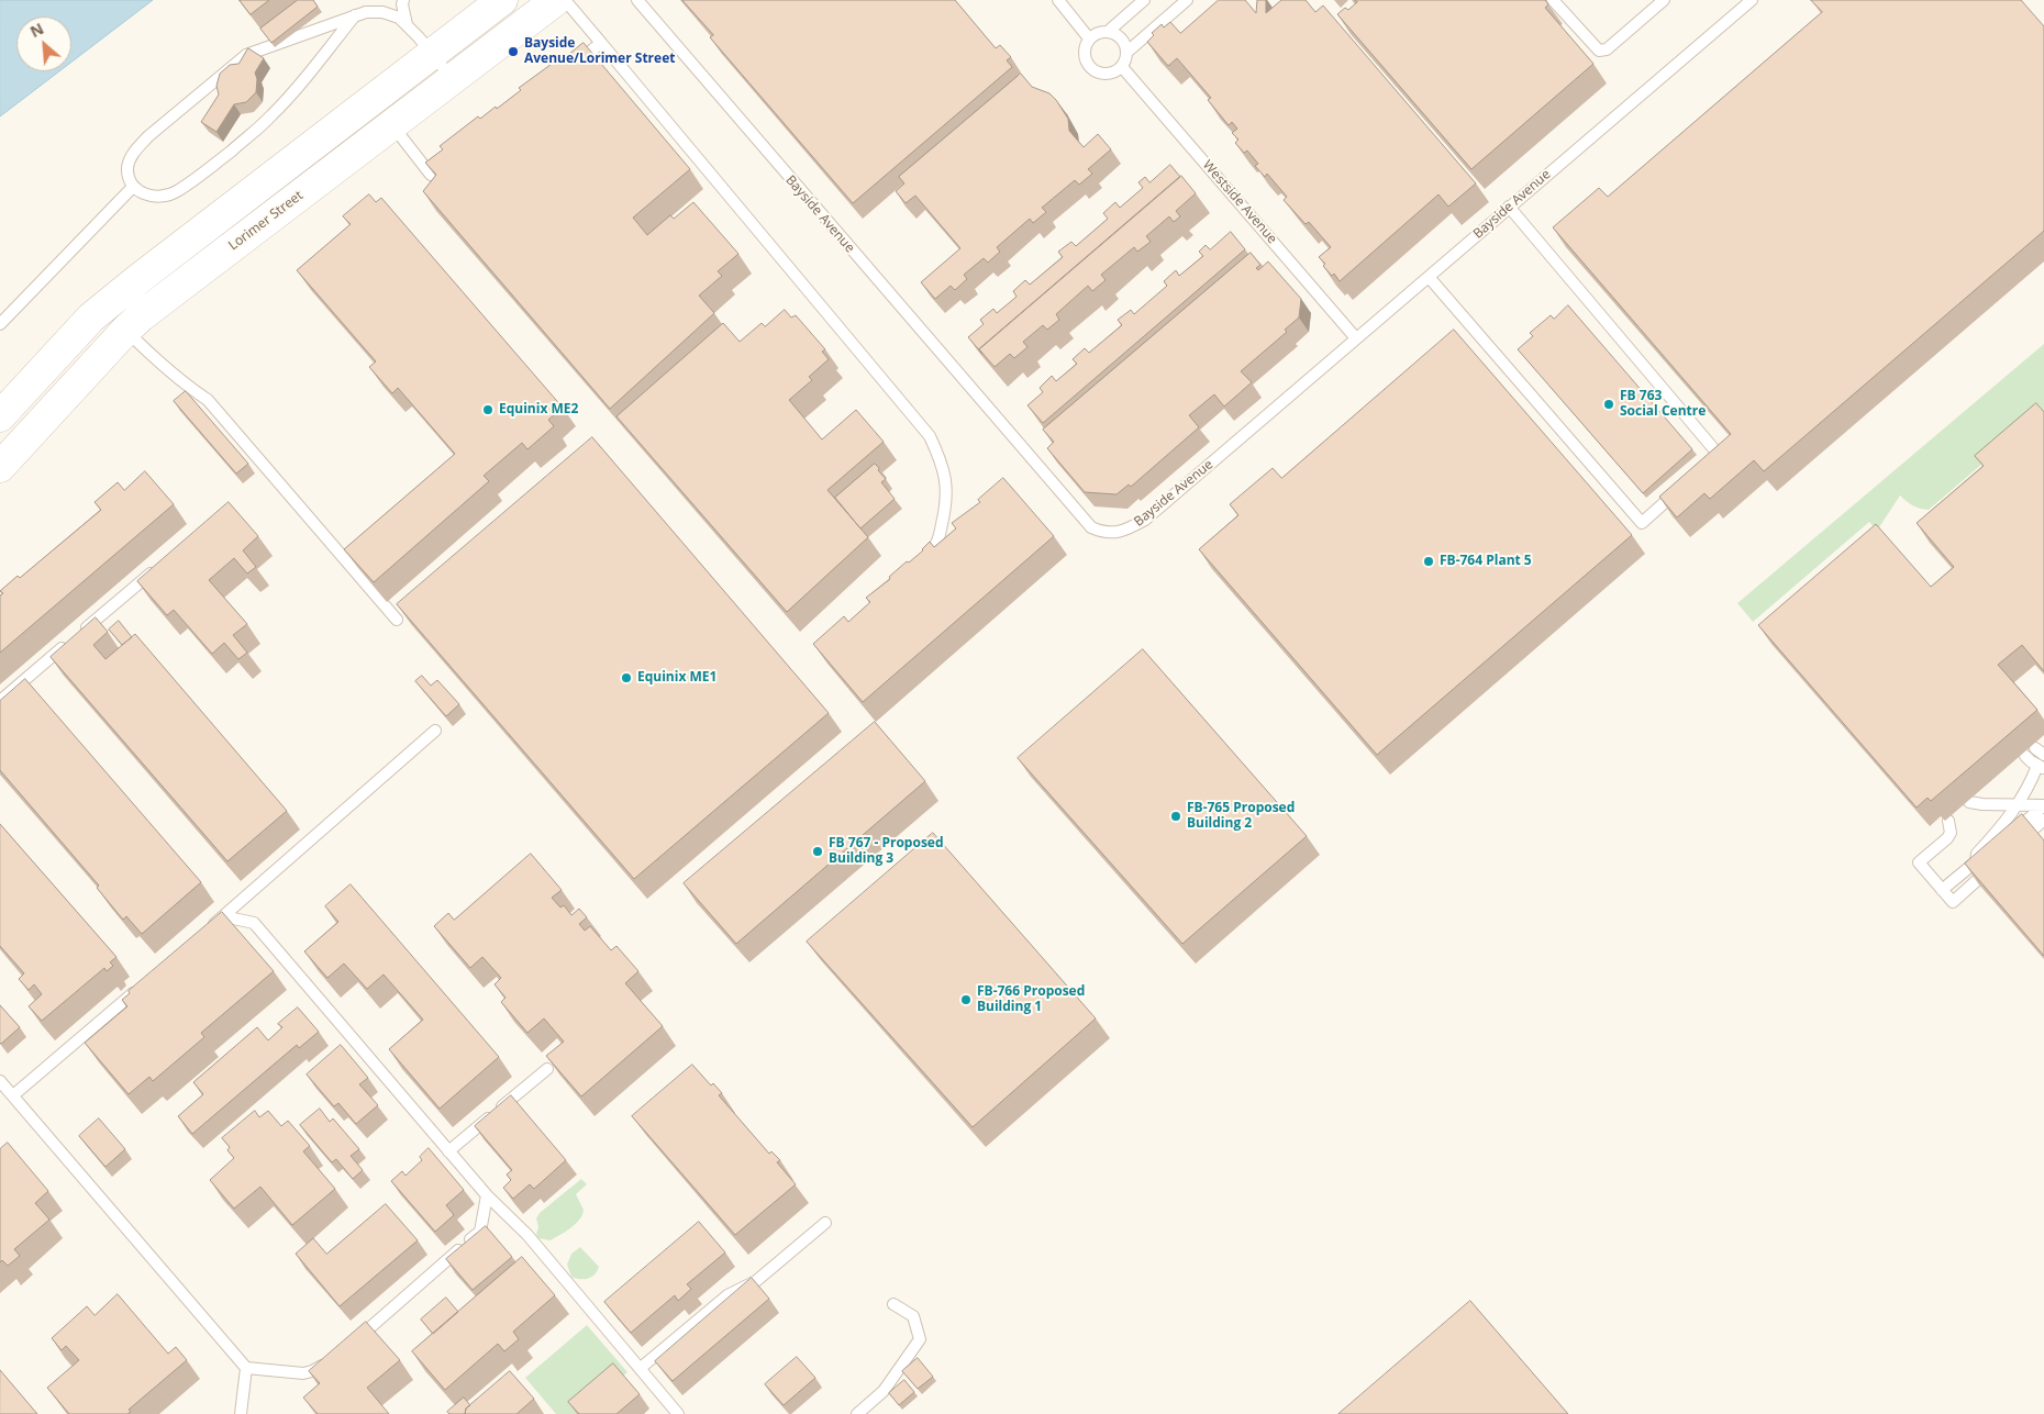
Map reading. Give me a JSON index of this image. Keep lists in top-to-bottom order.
{
  "streets": {
    "main road": ["Lorimer Street"],
    "lane": ["Westside Avenue", "Bayside Avenue"]
  },
  "crossings": [
    ["Westside Avenue", "Bayside Avenue"]
  ],
  "places": [
    "Bayside Avenue/Lorimer Street",
    "FB 763 Social Centre",
    "Equinix ME2",
    "FB-764 Plant 5",
    "Equinix ME1",
    "FB-765 Proposed Building 2",
    "FB 767 - Proposed Building 3",
    "FB-766 Proposed Building 1"
  ],
  "north": "top left"
}
